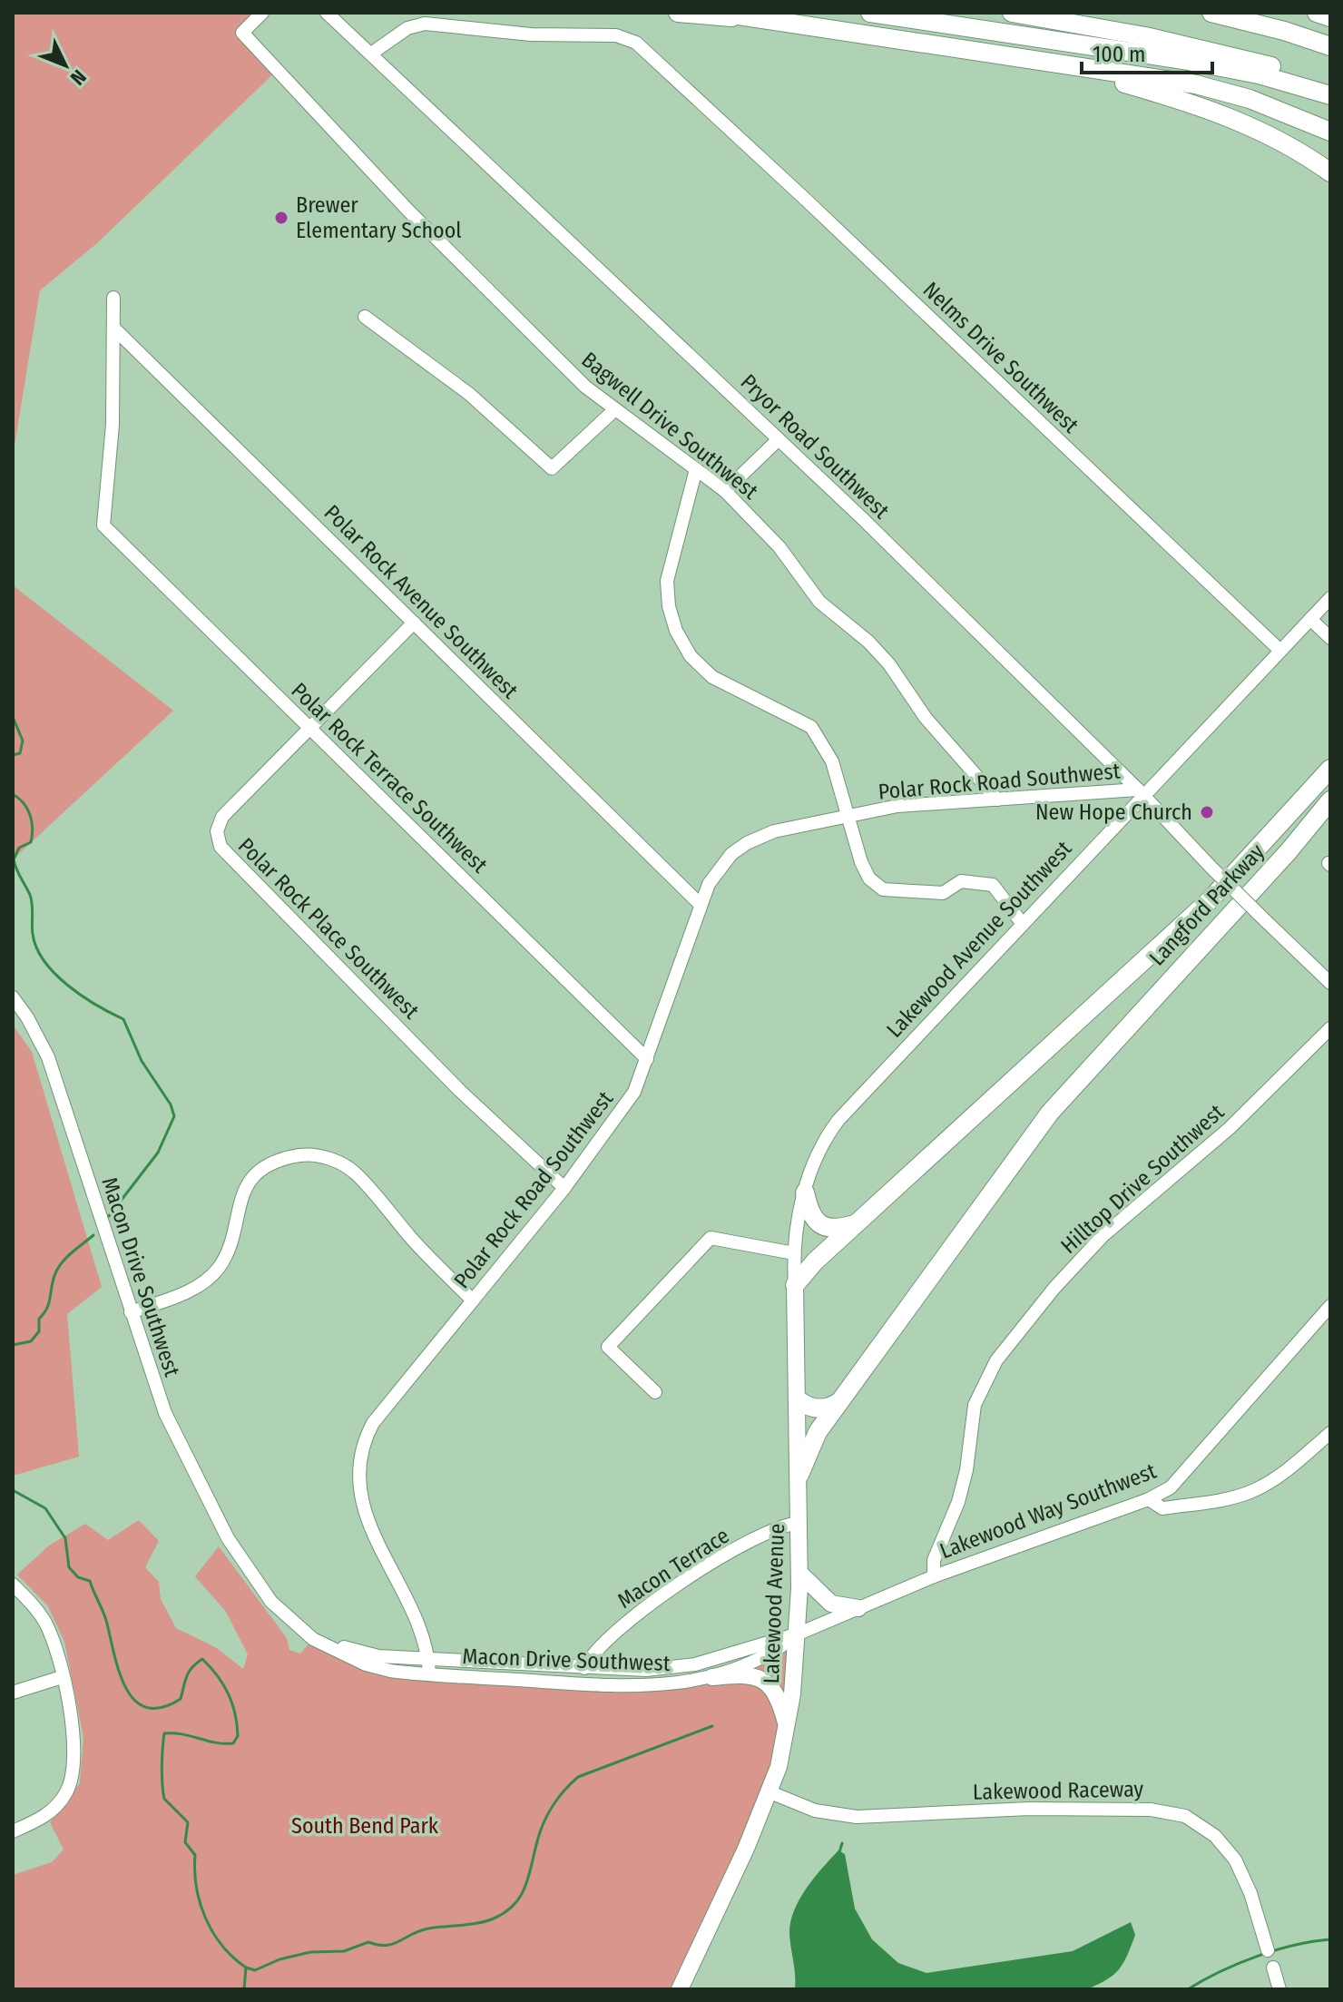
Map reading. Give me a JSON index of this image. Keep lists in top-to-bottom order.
{
  "streets": {
    "highway": ["Langford Parkway"],
    "main road": ["Lakewood Avenue"],
    "street": [
      "Nelms Drive Southwest",
      "Bagwell Drive Southwest",
      "Pryor Road Southwest",
      "Polar Rock Avenue Southwest",
      "Polar Rock Terrace Southwest",
      "Polar Rock Road Southwest",
      "Polar Rock Place Southwest",
      "Lakewood Avenue Southwest",
      "Hilltop Drive Southwest",
      "Macon Drive Southwest",
      "Lakewood Way Southwest",
      "Macon Terrace",
      "Lakewood Raceway"
    ]
  },
  "crossings": [
    ["Nelms Drive Southwest", "Pryor Road Southwest"],
    ["Nelms Drive Southwest", "Lakewood Avenue Southwest"],
    ["Bagwell Drive Southwest", "Polar Rock Road Southwest"],
    ["Pryor Road Southwest", "Polar Rock Road Southwest"],
    ["Pryor Road Southwest", "Lakewood Avenue Southwest"],
    ["Polar Rock Avenue Southwest", "Polar Rock Terrace Southwest"],
    ["Polar Rock Avenue Southwest", "Polar Rock Road Southwest"],
    ["Polar Rock Avenue Southwest", "Polar Rock Place Southwest"],
    ["Polar Rock Terrace Southwest", "Polar Rock Road Southwest"],
    ["Polar Rock Terrace Southwest", "Polar Rock Place Southwest"],
    ["Polar Rock Road Southwest", "Polar Rock Place Southwest"],
    ["Polar Rock Road Southwest", "Lakewood Avenue Southwest"],
    ["Polar Rock Road Southwest", "Macon Drive Southwest"],
    ["Langford Parkway", "Lakewood Avenue Southwest"],
    ["Langford Parkway", "Lakewood Avenue"],
    ["Lakewood Avenue Southwest", "Lakewood Avenue"],
    ["Hilltop Drive Southwest", "Lakewood Way Southwest"],
    ["Macon Drive Southwest", "Lakewood Way Southwest"],
    ["Macon Drive Southwest", "Macon Terrace"],
    ["Macon Drive Southwest", "Lakewood Avenue"],
    ["Lakewood Way Southwest", "Lakewood Avenue"],
    ["Macon Terrace", "Lakewood Avenue"],
    ["Lakewood Avenue", "Lakewood Raceway"]
  ],
  "parks": ["South Bend Park"],
  "places": ["Brewer Elementary School", "New Hope Church"],
  "scale_bar": "100 m",
  "north": "bottom right"
}
